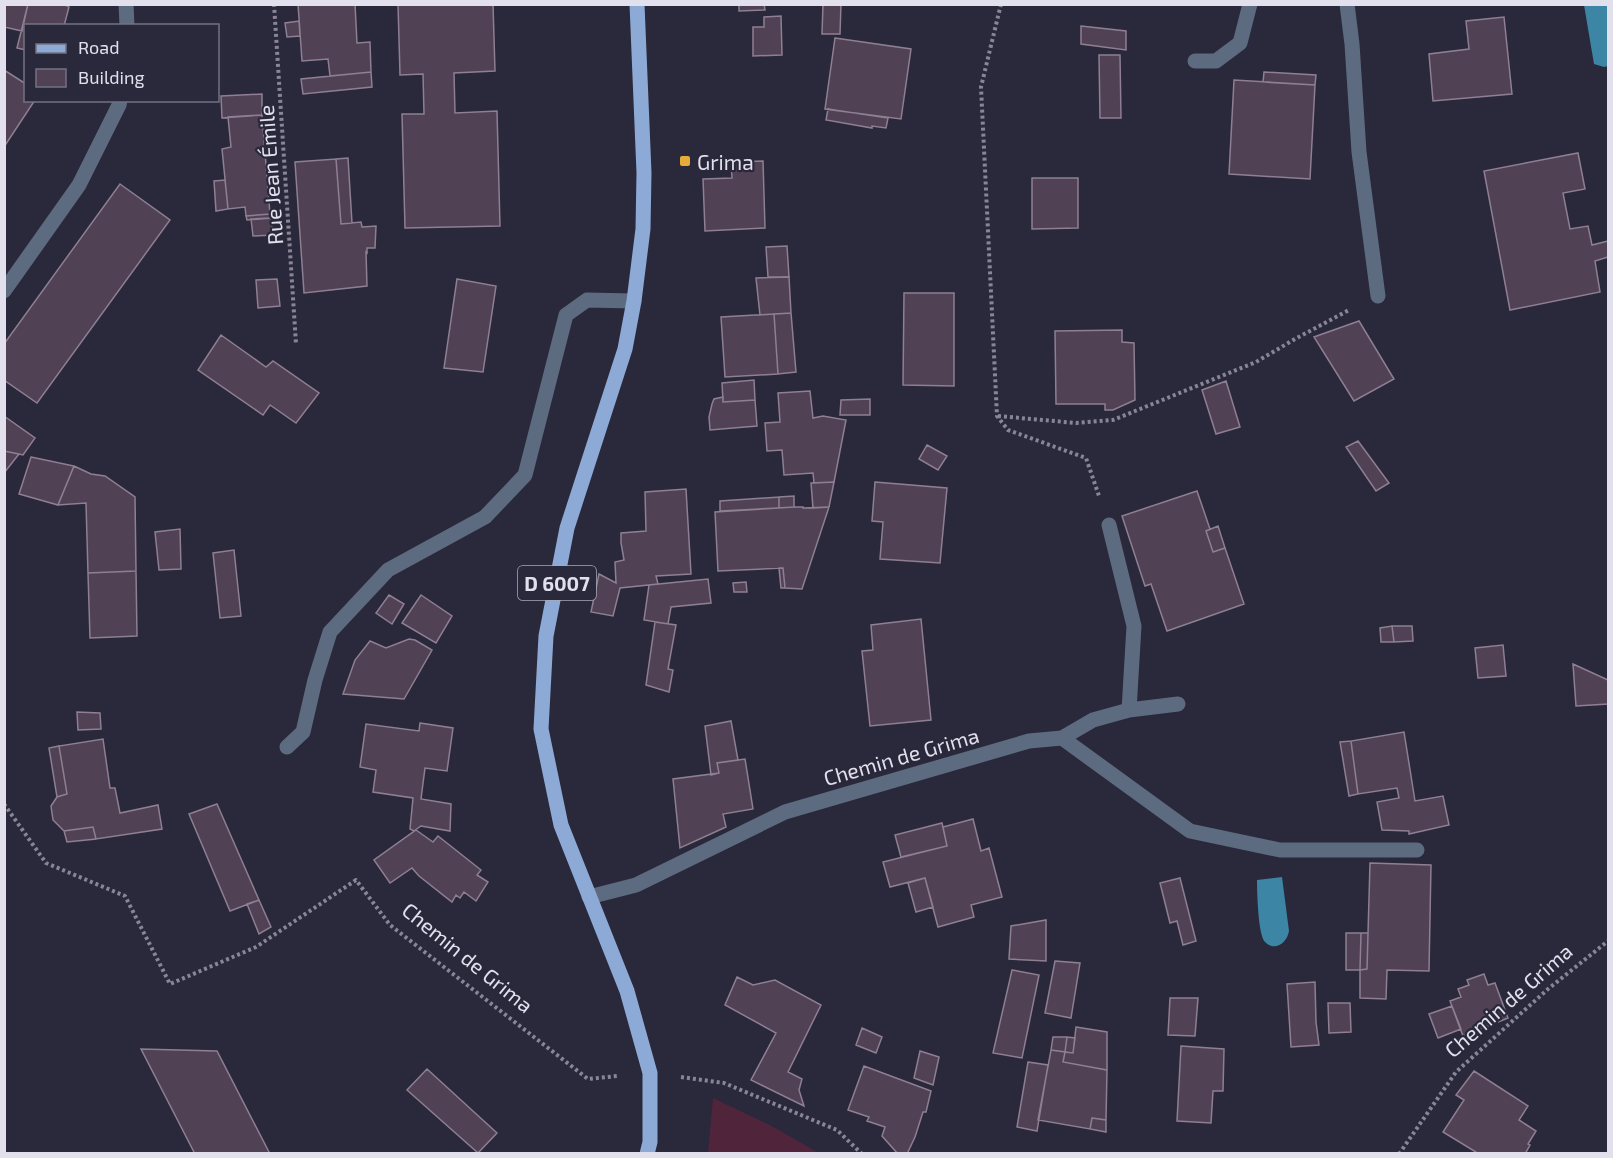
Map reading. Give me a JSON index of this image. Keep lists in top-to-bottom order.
{
  "streets": {
    "main road": ["D 6007"],
    "street": ["Chemin de Grima"],
    "path": ["Rue Jean Émile"]
  },
  "crossings": [
    ["D 6007", "Chemin de Grima"]
  ],
  "places": {
    "transit": ["Grima"]
  },
  "legend": ["Road", "Building"]
}
